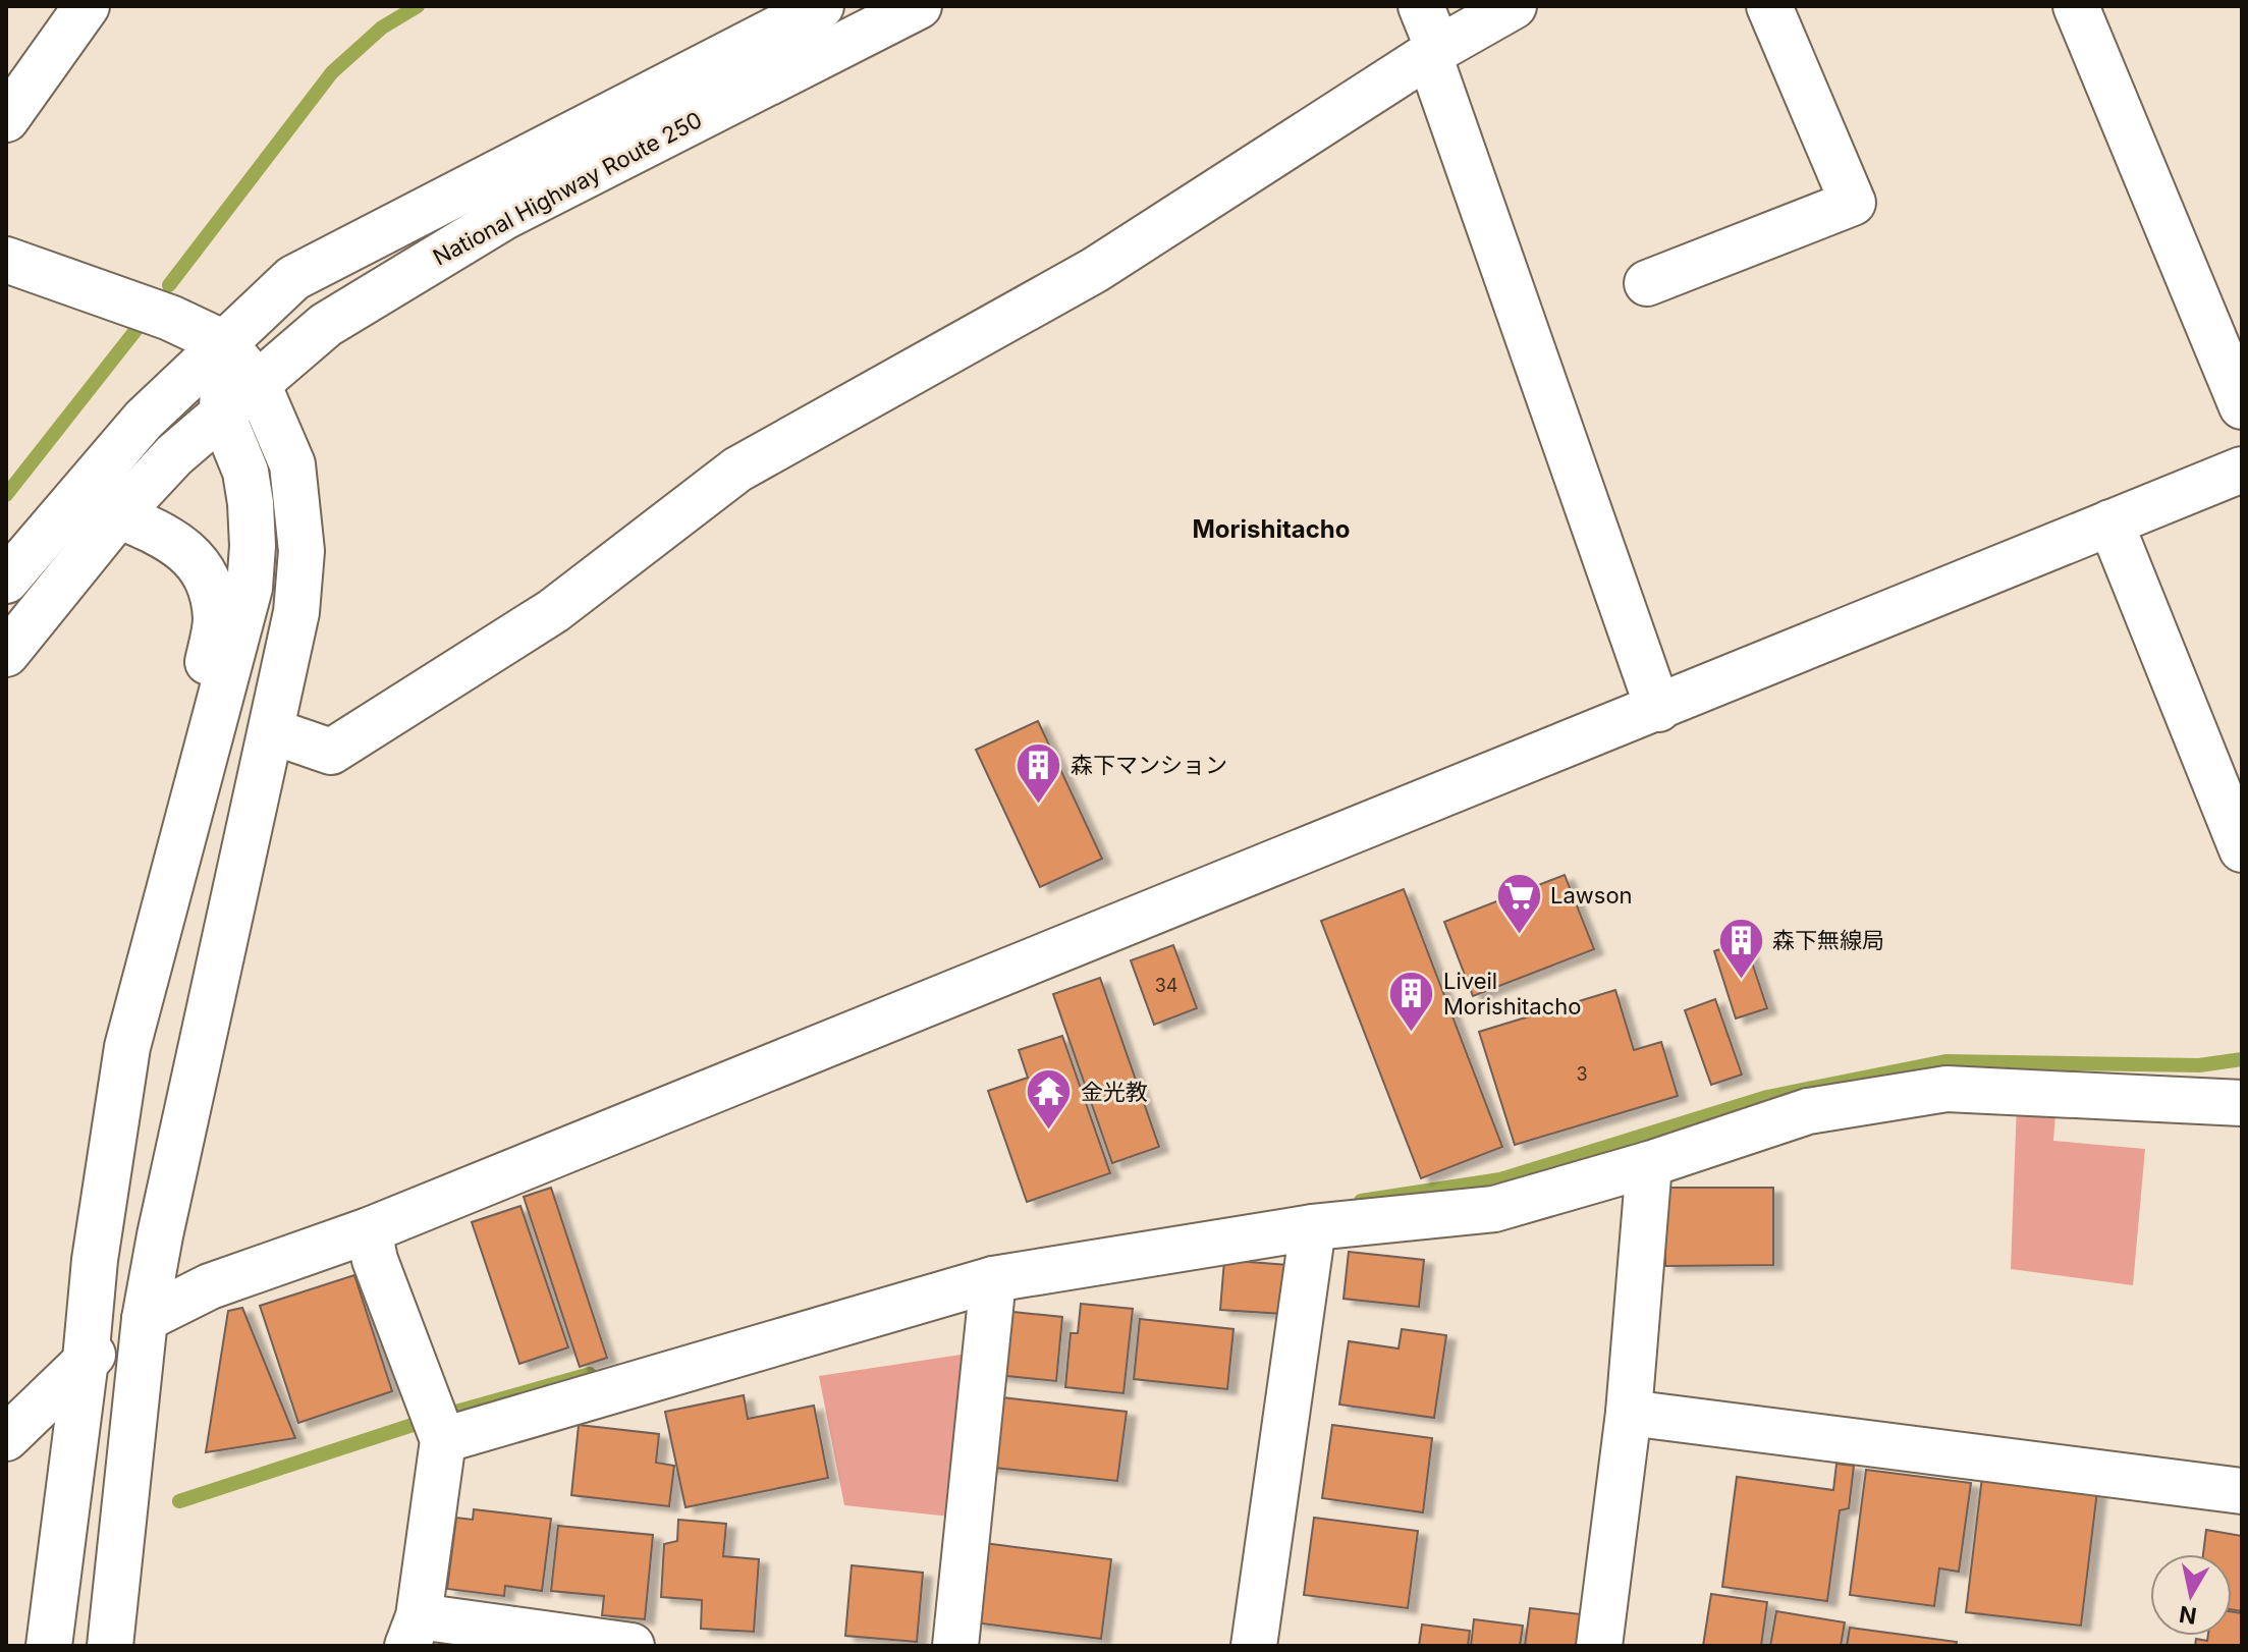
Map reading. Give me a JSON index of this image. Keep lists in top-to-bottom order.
{
  "streets": {
    "main road": ["National Highway Route 250"]
  },
  "districts": ["Morishitacho"],
  "places": {
    "building": ["森下マンション", "森下無線局", "Liveil Morishitacho"],
    "supermarket": ["Lawson"],
    "temple": ["金光教"]
  },
  "house_numbers": ["34", "3"],
  "north": "bottom"
}
